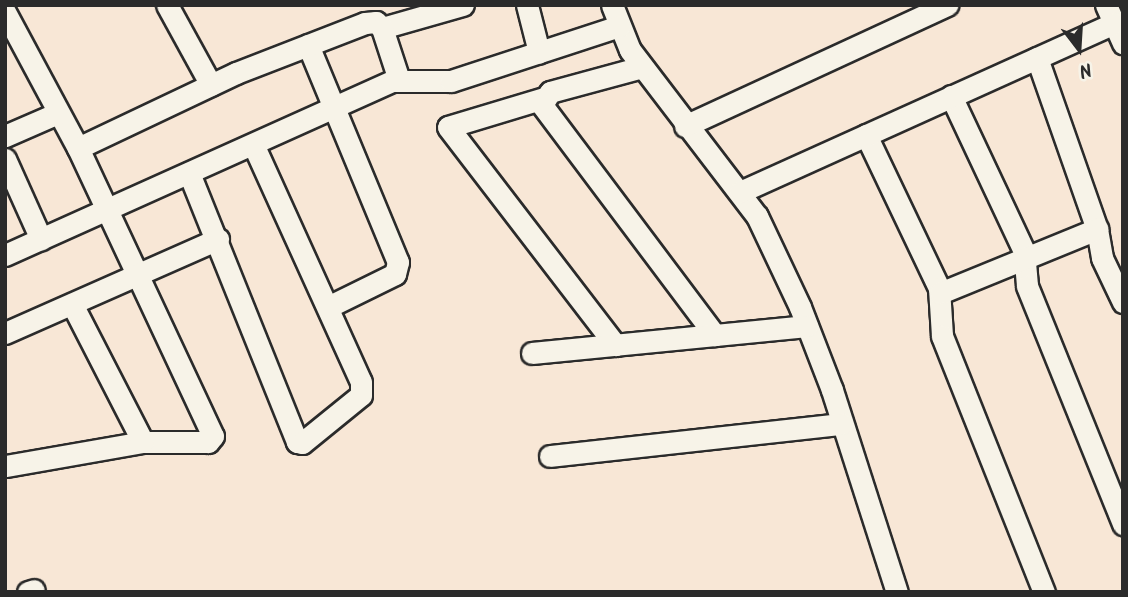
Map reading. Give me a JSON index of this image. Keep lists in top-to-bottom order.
{
  "north": "bottom"
}
